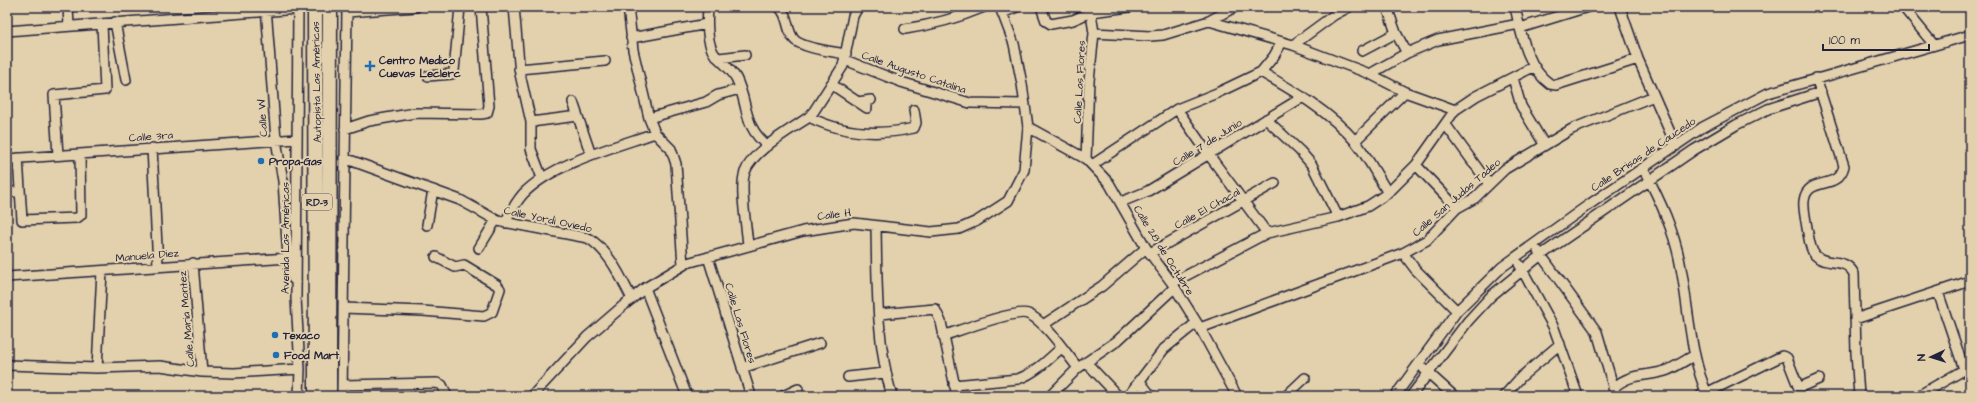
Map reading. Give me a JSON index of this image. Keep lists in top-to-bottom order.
{
  "streets": {
    "highway": ["Autopista Las Américas", "RD-3"],
    "street": [
      "Calle Augusto Catalina",
      "Calle Las Flores",
      "Calle W",
      "Calle 3ra",
      "Calle 7 de Junio",
      "Calle Brisas de Caucedo",
      "Calle San Judas Tadeo",
      "Calle El Chacal",
      "Calle H",
      "Calle Yordi Oviedo",
      "Avenida Las Américas",
      "Calle 28 de Octubre",
      "Manuela Diez",
      "Calle Maria Montez"
    ]
  },
  "crossings": [
    ["Calle Augusto Catalina", "Calle H"],
    ["Calle Las Flores", "Calle H"],
    ["Calle Las Flores", "Calle 28 de Octubre"],
    ["Calle W", "Calle 3ra"],
    ["Calle W", "Avenida Las Américas"],
    ["Calle W", "Manuela Diez"],
    ["Calle 3ra", "Avenida Las Américas"],
    ["Calle 7 de Junio", "Calle 28 de Octubre"],
    ["Calle San Judas Tadeo", "Calle 28 de Octubre"],
    ["Calle El Chacal", "Calle 28 de Octubre"],
    ["Calle H", "Calle Yordi Oviedo"],
    ["Calle H", "Calle 28 de Octubre"],
    ["Manuela Diez", "Calle Maria Montez"]
  ],
  "places": {
    "health": ["Centro Medico Cuevas Leclerc"],
    "other": ["Propa-Gas", "Texaco", "Food Mart"]
  },
  "scale_bar": "100 m",
  "north": "left"
}
